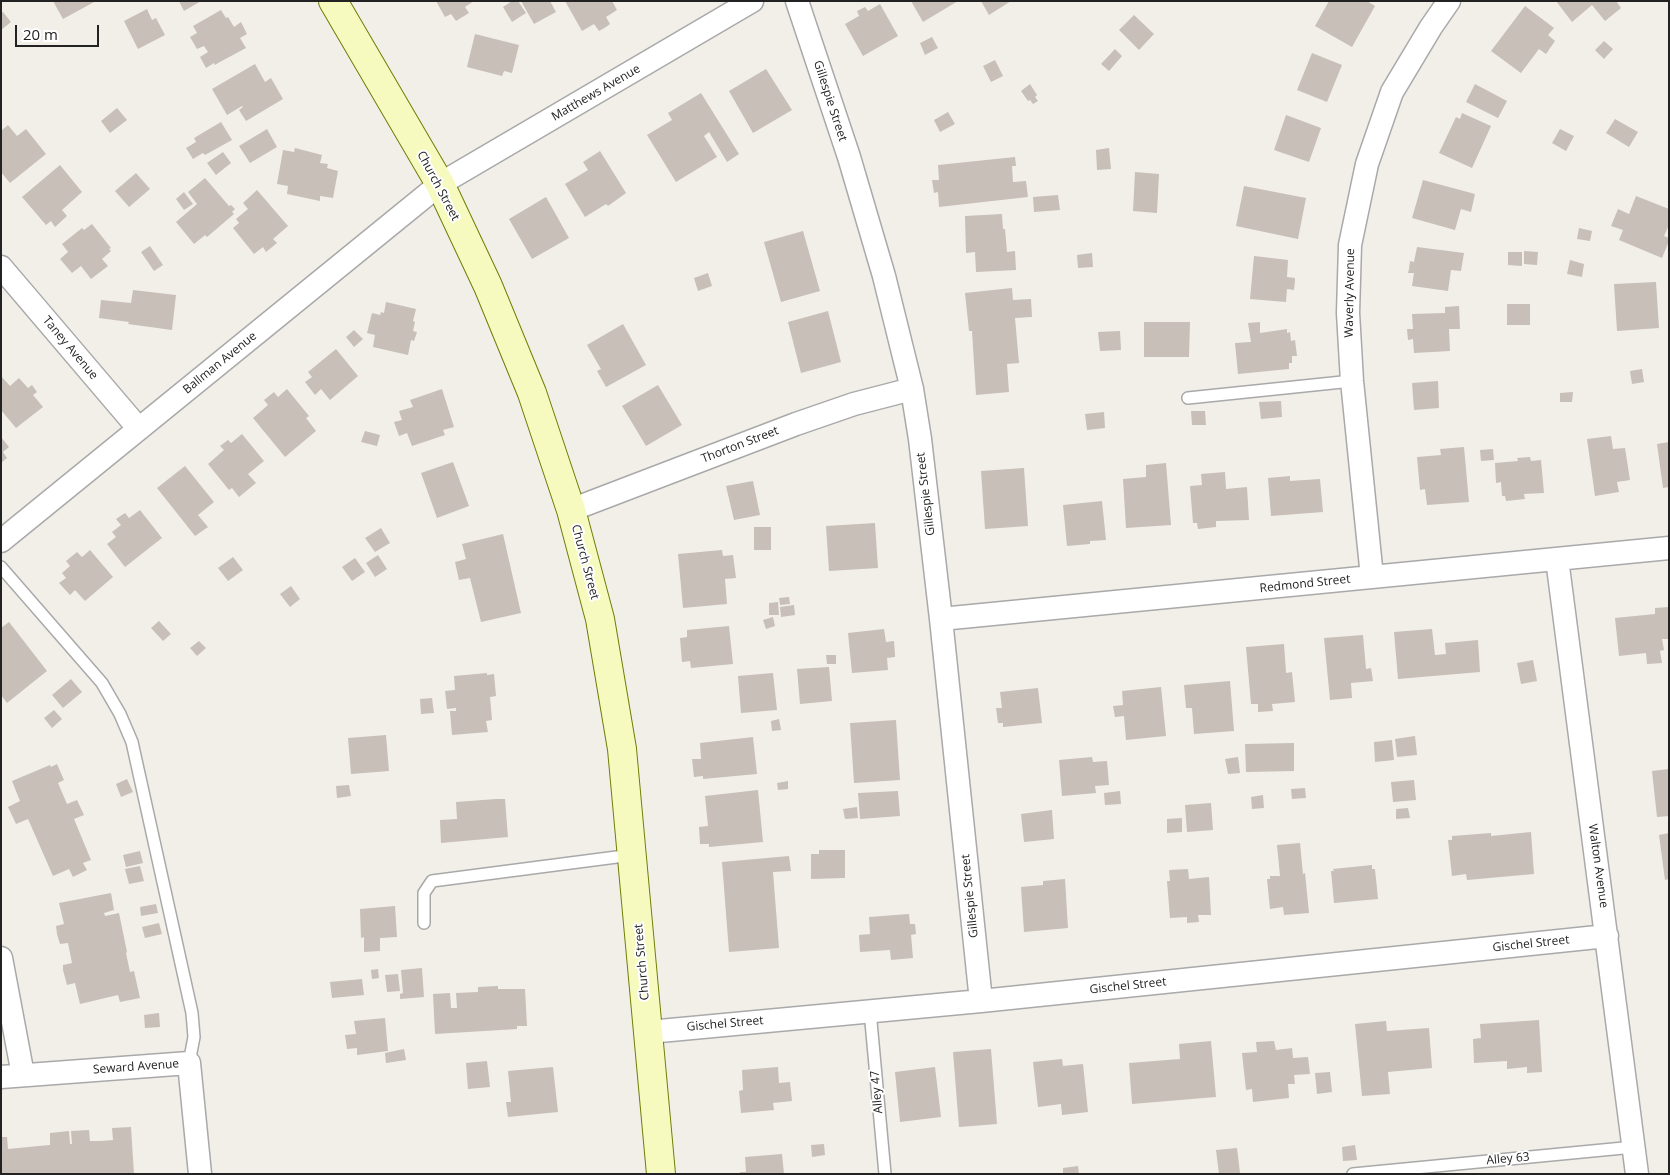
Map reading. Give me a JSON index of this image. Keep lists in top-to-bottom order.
{
  "streets": {
    "main road": ["Church Street"],
    "street": [
      "Matthews Avenue",
      "Gillespie Street",
      "Waverly Avenue",
      "Taney Avenue",
      "Ballman Avenue",
      "Thorton Street",
      "Redmond Street",
      "Walton Avenue",
      "Gischel Street",
      "Seward Avenue"
    ],
    "lane": ["Alley 47", "Alley 63"]
  },
  "crossings": [
    ["Matthews Avenue", "Church Street"],
    ["Matthews Avenue", "Ballman Avenue"],
    ["Gillespie Street", "Thorton Street"],
    ["Gillespie Street", "Redmond Street"],
    ["Gillespie Street", "Gischel Street"],
    ["Church Street", "Ballman Avenue"],
    ["Church Street", "Thorton Street"],
    ["Church Street", "Gischel Street"],
    ["Waverly Avenue", "Redmond Street"],
    ["Taney Avenue", "Ballman Avenue"],
    ["Redmond Street", "Walton Avenue"],
    ["Walton Avenue", "Gischel Street"],
    ["Walton Avenue", "Alley 63"],
    ["Gischel Street", "Alley 47"]
  ],
  "scale_bar": "20 m"
}
